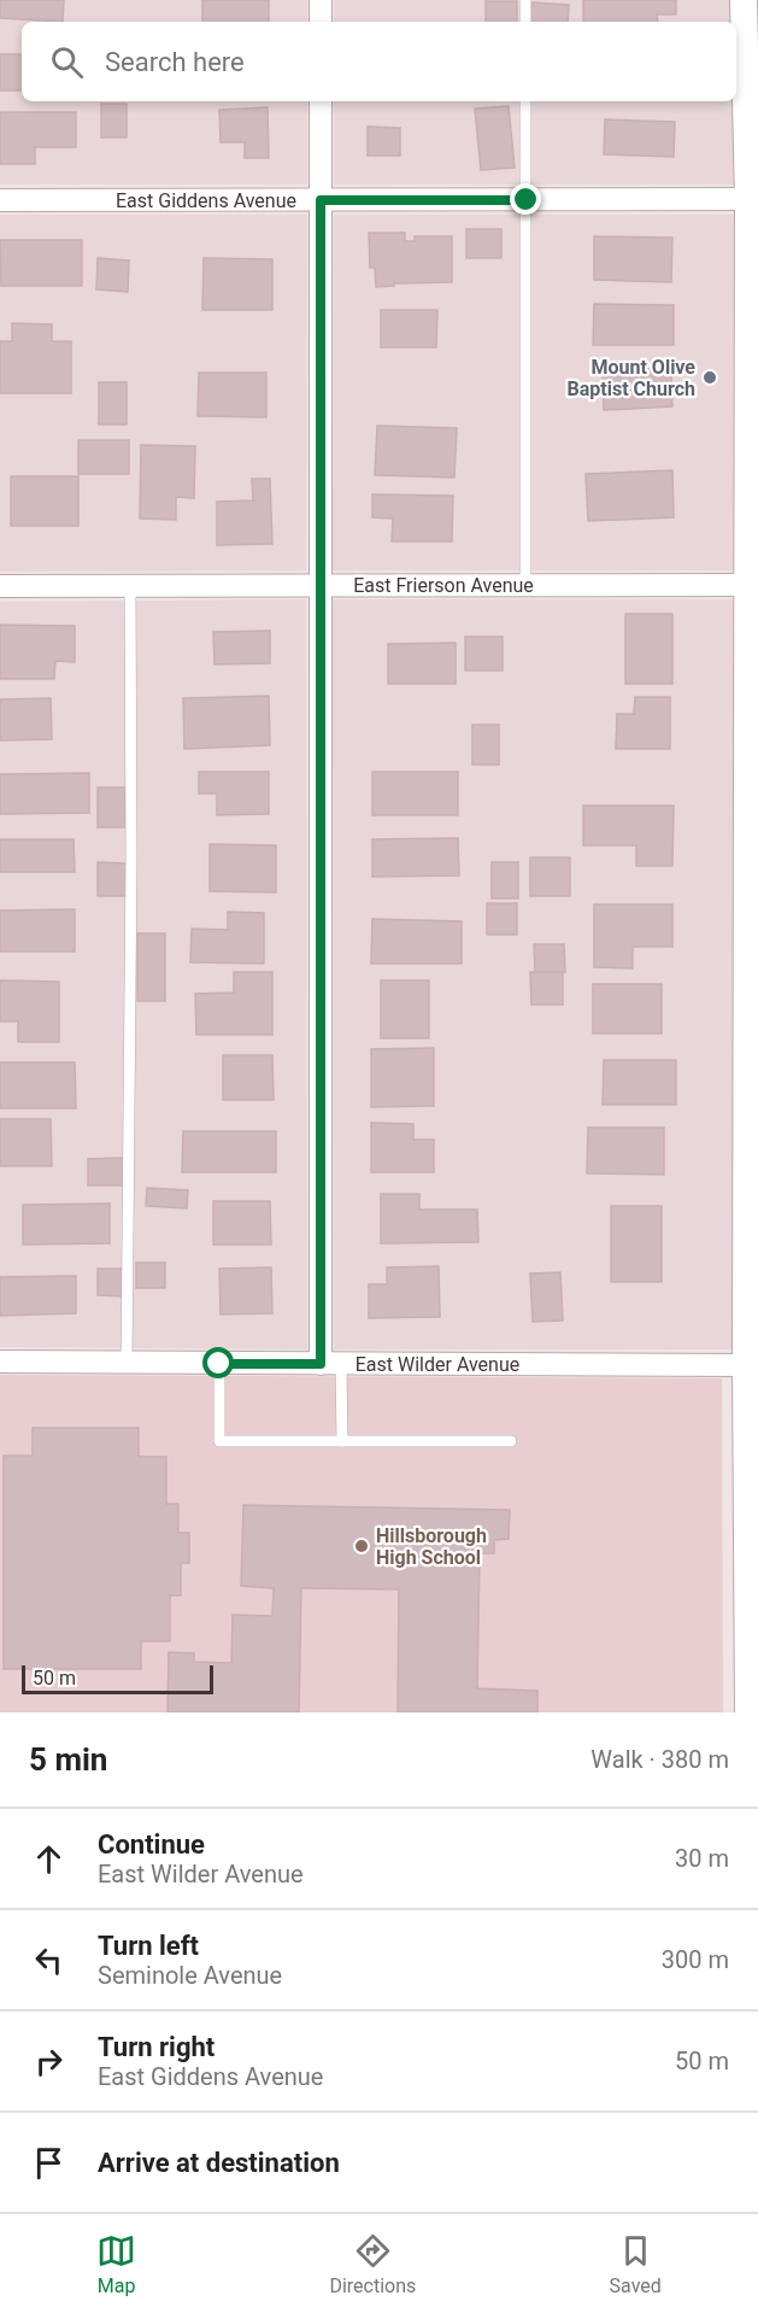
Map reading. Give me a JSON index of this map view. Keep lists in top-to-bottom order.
{
  "streets": {
    "street": ["East Giddens Avenue", "East Frierson Avenue", "East Wilder Avenue"]
  },
  "places": ["Mount Olive Baptist Church", "Hillsborough High School"],
  "scale_bar": "50 m",
  "page": {
    "search": "Search here",
    "scale": "50 m",
    "heading": ["5 min", "Walk · 380 m"],
    "list": [
      ["Continue", "East Wilder Avenue", "30 m"],
      ["Turn left", "Seminole Avenue", "300 m"],
      ["Turn right", "East Giddens Avenue", "50 m"],
      "Arrive at destination"
    ],
    "nav": ["Map", "Directions", "Saved"]
  }
}
